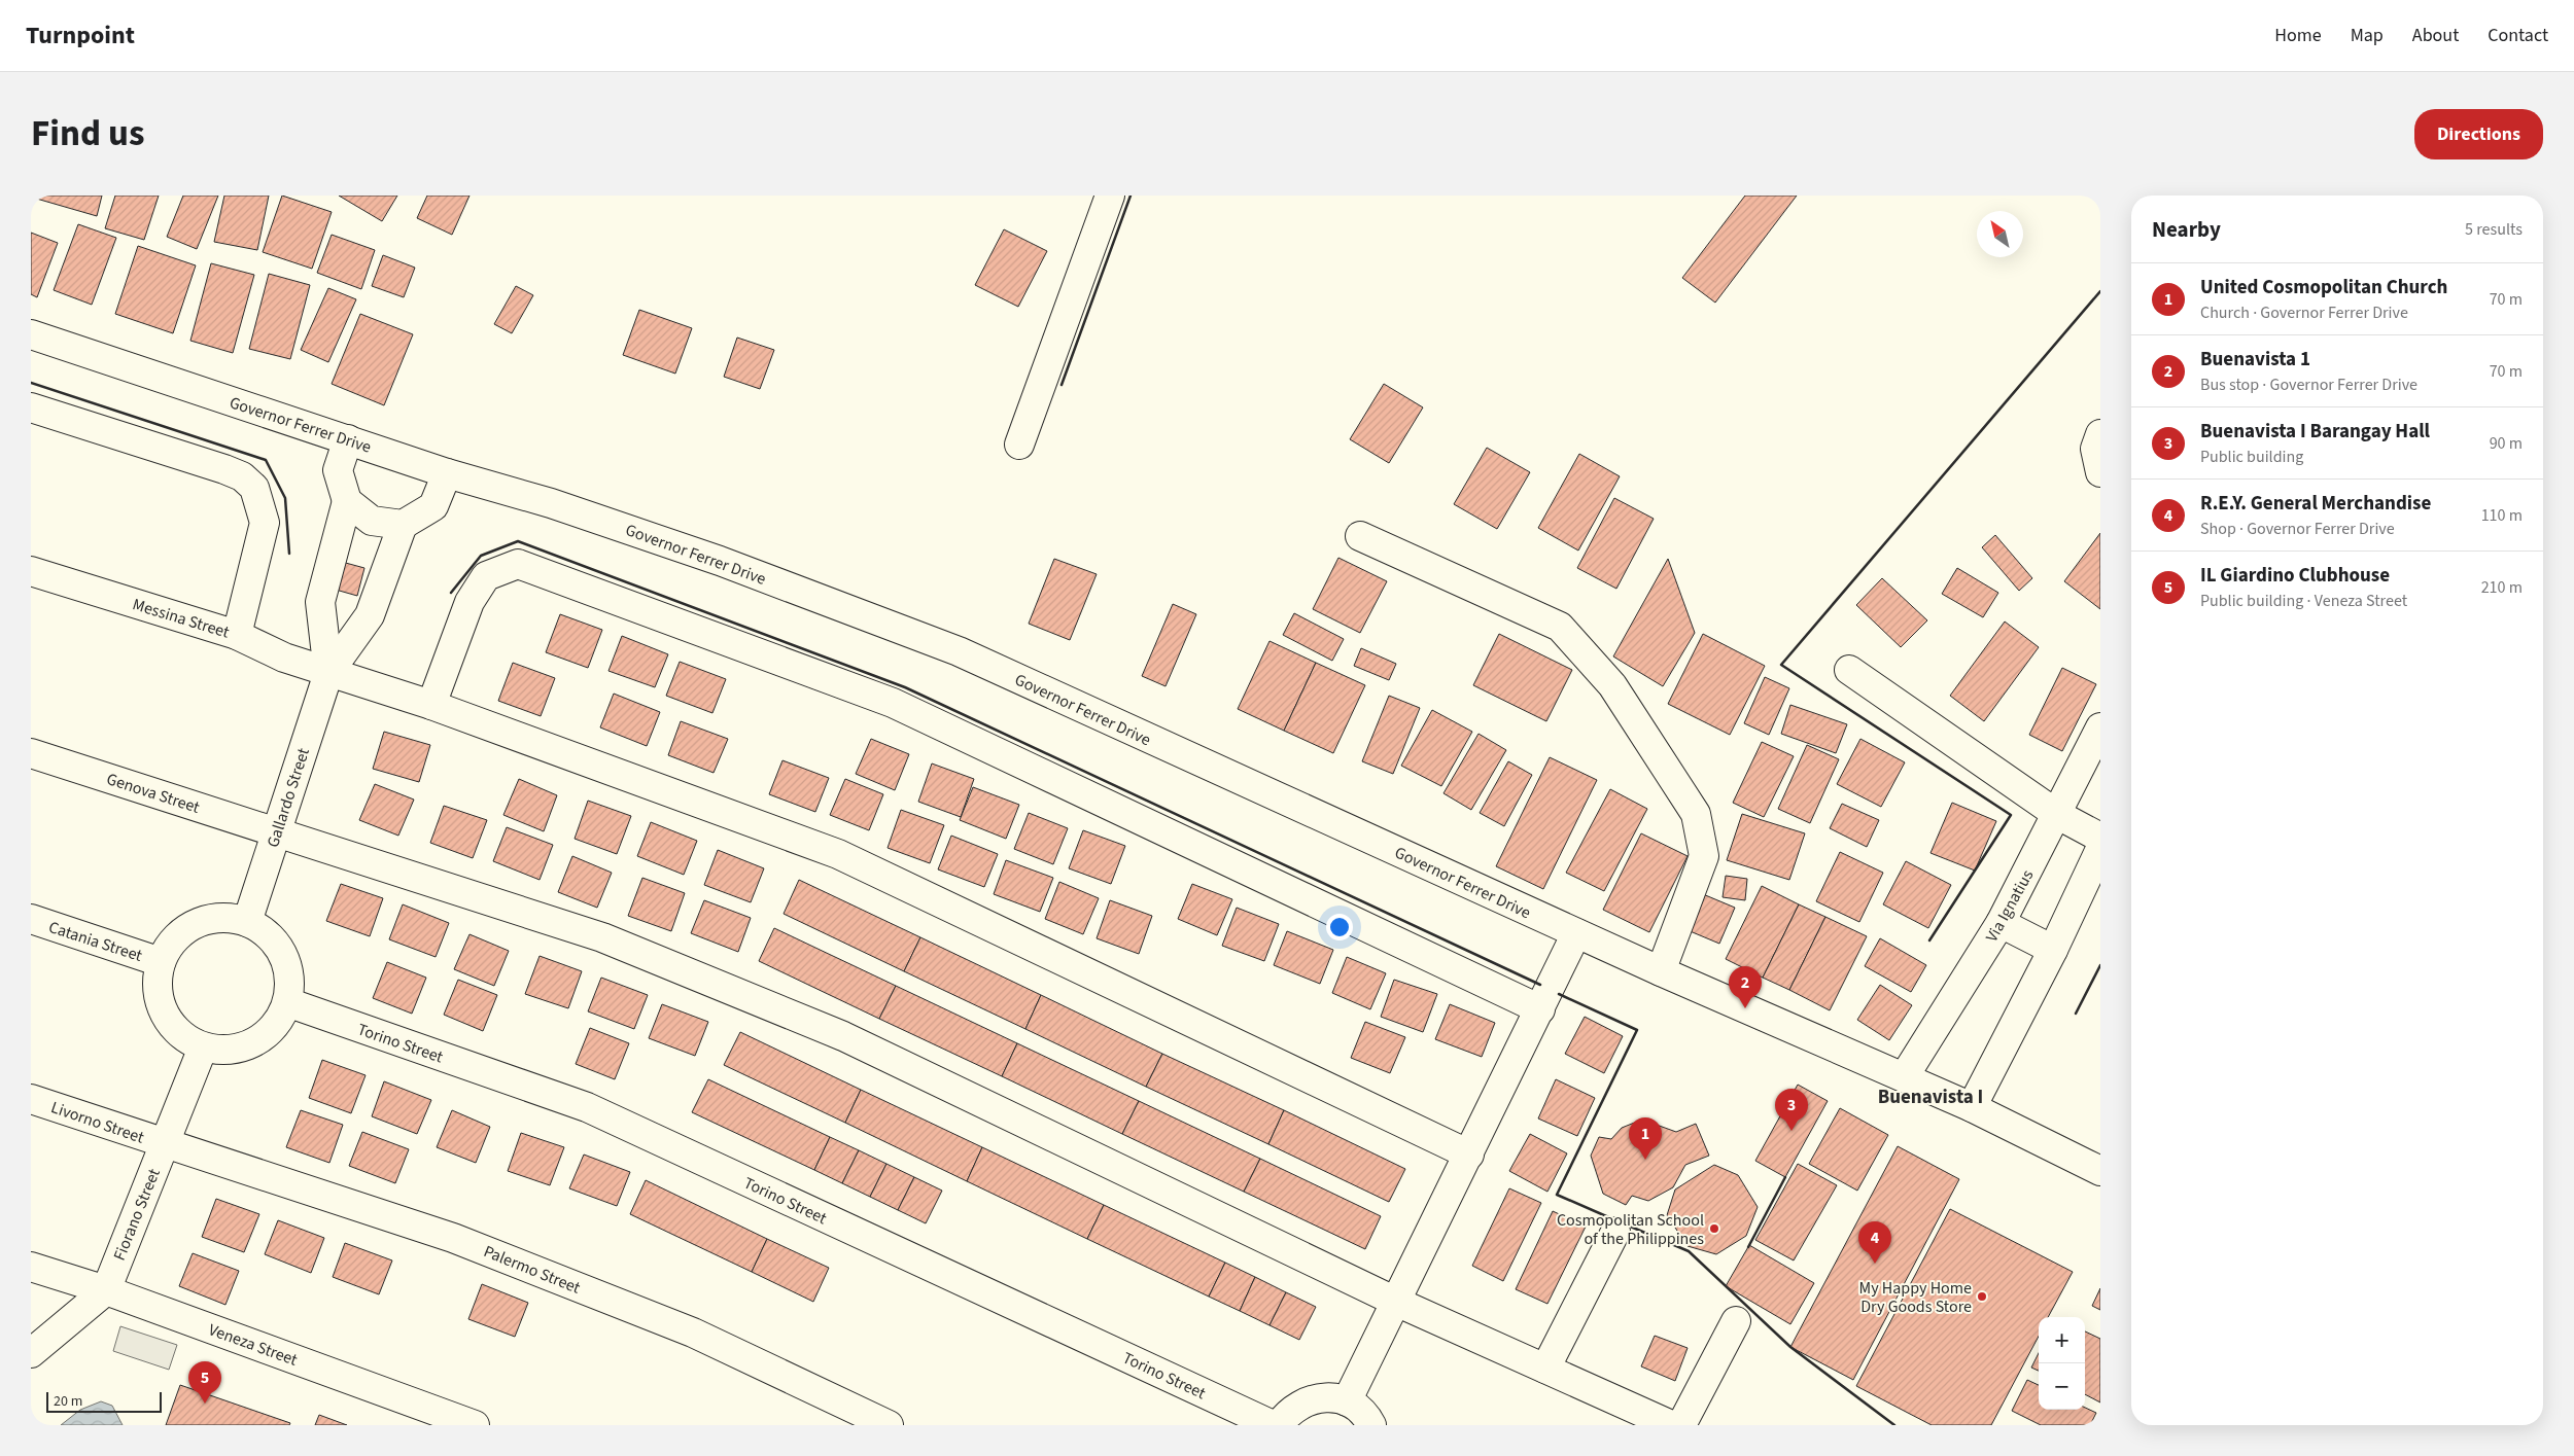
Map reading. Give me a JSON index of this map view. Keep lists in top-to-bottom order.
{
  "streets": {
    "street": [
      "Governor Ferrer Drive",
      "Messina Street",
      "Genova Street",
      "Gallardo Street",
      "Via Ignatius",
      "Catania Street",
      "Torino Street",
      "Livorno Street",
      "Fiorano Street",
      "Palermo Street",
      "Veneza Street"
    ]
  },
  "crossings": [
    ["Governor Ferrer Drive", "Via Ignatius"],
    ["Messina Street", "Gallardo Street"],
    ["Genova Street", "Gallardo Street"],
    ["Gallardo Street", "Catania Street"],
    ["Gallardo Street", "Torino Street"],
    ["Gallardo Street", "Fiorano Street"],
    ["Catania Street", "Torino Street"],
    ["Catania Street", "Fiorano Street"],
    ["Torino Street", "Fiorano Street"],
    ["Livorno Street", "Fiorano Street"],
    ["Livorno Street", "Palermo Street"],
    ["Fiorano Street", "Palermo Street"],
    ["Fiorano Street", "Veneza Street"]
  ],
  "districts": ["Buenavista I"],
  "places": ["Cosmopolitan School of the Philippines", "My Happy Home Dry Goods Store"],
  "scale_bar": "20 m",
  "north": "top left",
  "page": {
    "header": "Turnpoint",
    "nav": [
      "Home",
      "Map",
      "About",
      "Contact"
    ],
    "title": "Find us",
    "buttons": "Directions",
    "heading": ["Nearby", "5 results"],
    "list": [
      {
        "mark": "1",
        "name": "United Cosmopolitan Church",
        "note": "Church · Governor Ferrer Drive",
        "value": "70 m"
      },
      {
        "mark": "2",
        "name": "Buenavista 1",
        "note": "Bus stop · Governor Ferrer Drive",
        "value": "70 m"
      },
      {
        "mark": "3",
        "name": "Buenavista I Barangay Hall",
        "note": "Public building",
        "value": "90 m"
      },
      {
        "mark": "4",
        "name": "R.E.Y. General Merchandise",
        "note": "Shop · Governor Ferrer Drive",
        "value": "110 m"
      },
      {
        "mark": "5",
        "name": "IL Giardino Clubhouse",
        "note": "Public building · Veneza Street",
        "value": "210 m"
      }
    ],
    "pins": [
      "2",
      "3",
      "1",
      "4",
      "5"
    ],
    "map_buttons": ["+", "−"],
    "scale": "20 m"
  }
}
